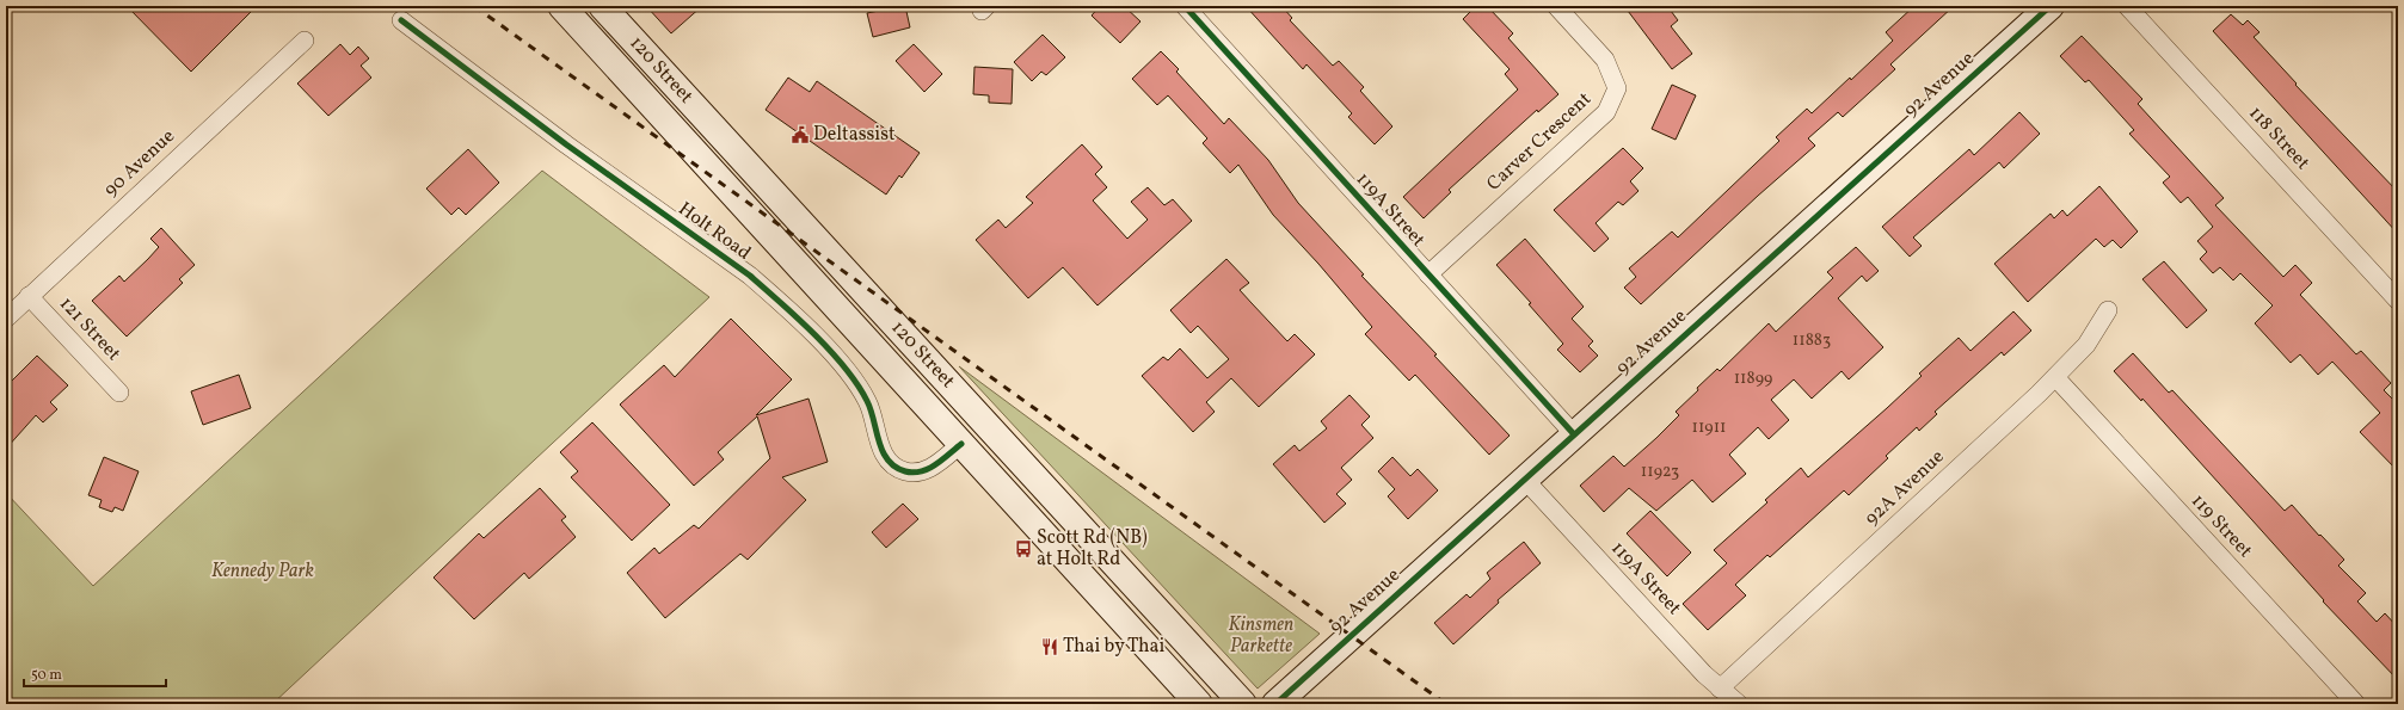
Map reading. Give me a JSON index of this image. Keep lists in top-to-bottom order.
{
  "streets": {
    "main road": ["120 Street", "92 Avenue"],
    "street": [
      "118 Street",
      "Carver Crescent",
      "90 Avenue",
      "119A Street",
      "Holt Road",
      "121 Street",
      "92A Avenue",
      "119 Street"
    ]
  },
  "crossings": [
    ["120 Street", "Holt Road"],
    ["92 Avenue", "119A Street"],
    ["Carver Crescent", "119A Street"],
    ["90 Avenue", "121 Street"],
    ["119A Street", "92A Avenue"],
    ["92A Avenue", "119 Street"]
  ],
  "parks": ["Kennedy Park", "Kinsmen Parkette"],
  "places": {
    "public building": ["Deltassist"],
    "bus stop": ["Scott Rd (NB) at Holt Rd"],
    "restaurant": ["Thai by Thai"]
  },
  "house_numbers": [
    "11883",
    "11899",
    "11911",
    "11923"
  ],
  "scale_bar": "50 m"
}
